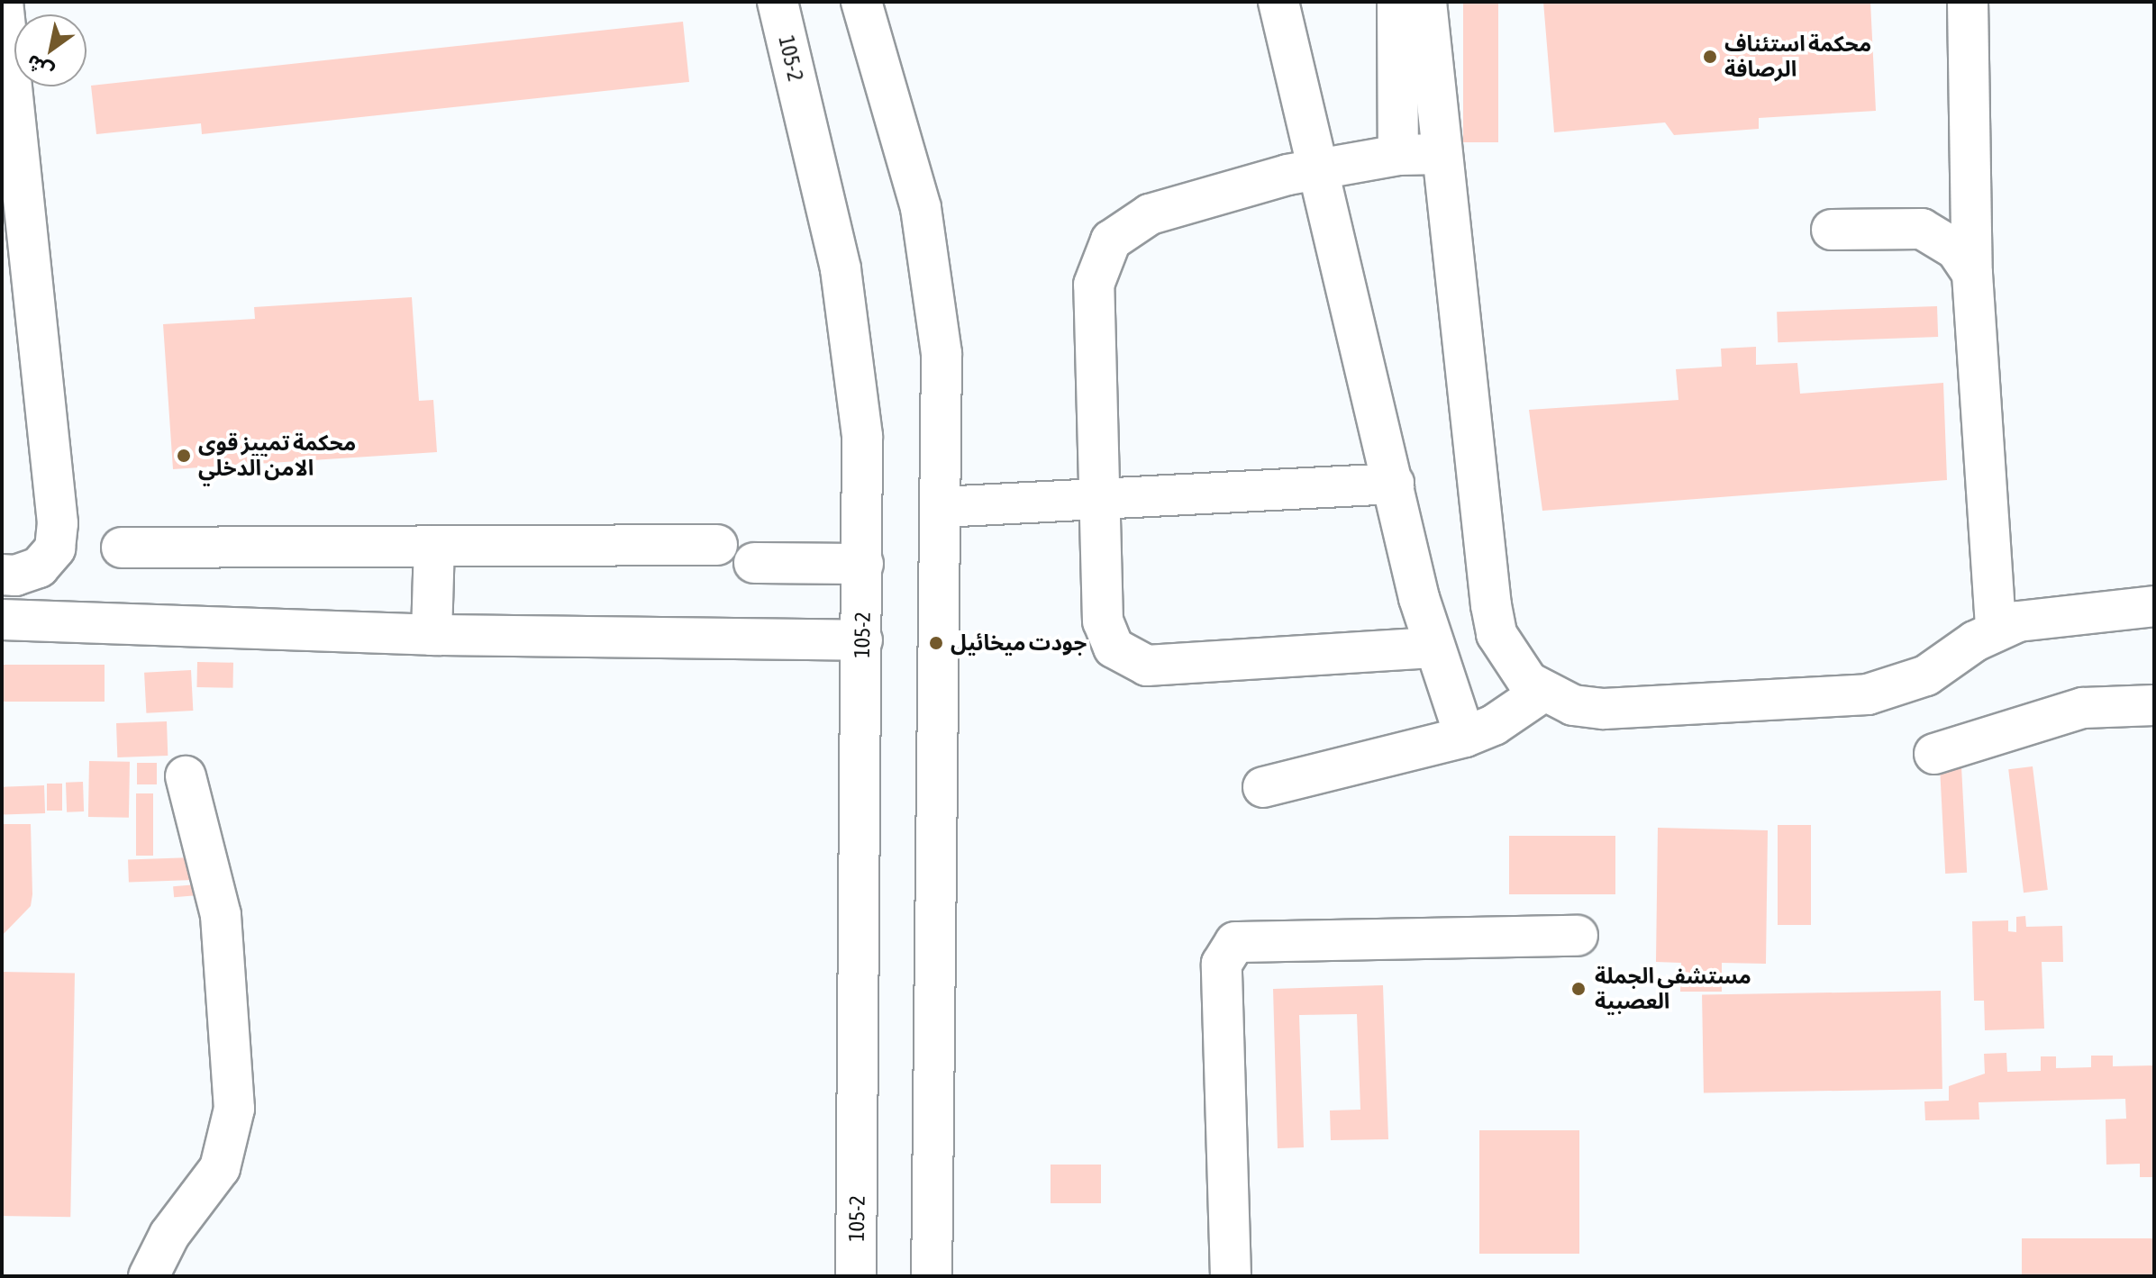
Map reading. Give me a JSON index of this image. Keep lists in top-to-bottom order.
{
  "streets": {
    "street": ["105-2"]
  },
  "places": [
    "محكمة استئناف الرصافة",
    "محكمة تمييز قوى الامن الدخلي",
    "جودت ميخائيل",
    "مستشفى الجملة العصبية"
  ],
  "north": "bottom left"
}
